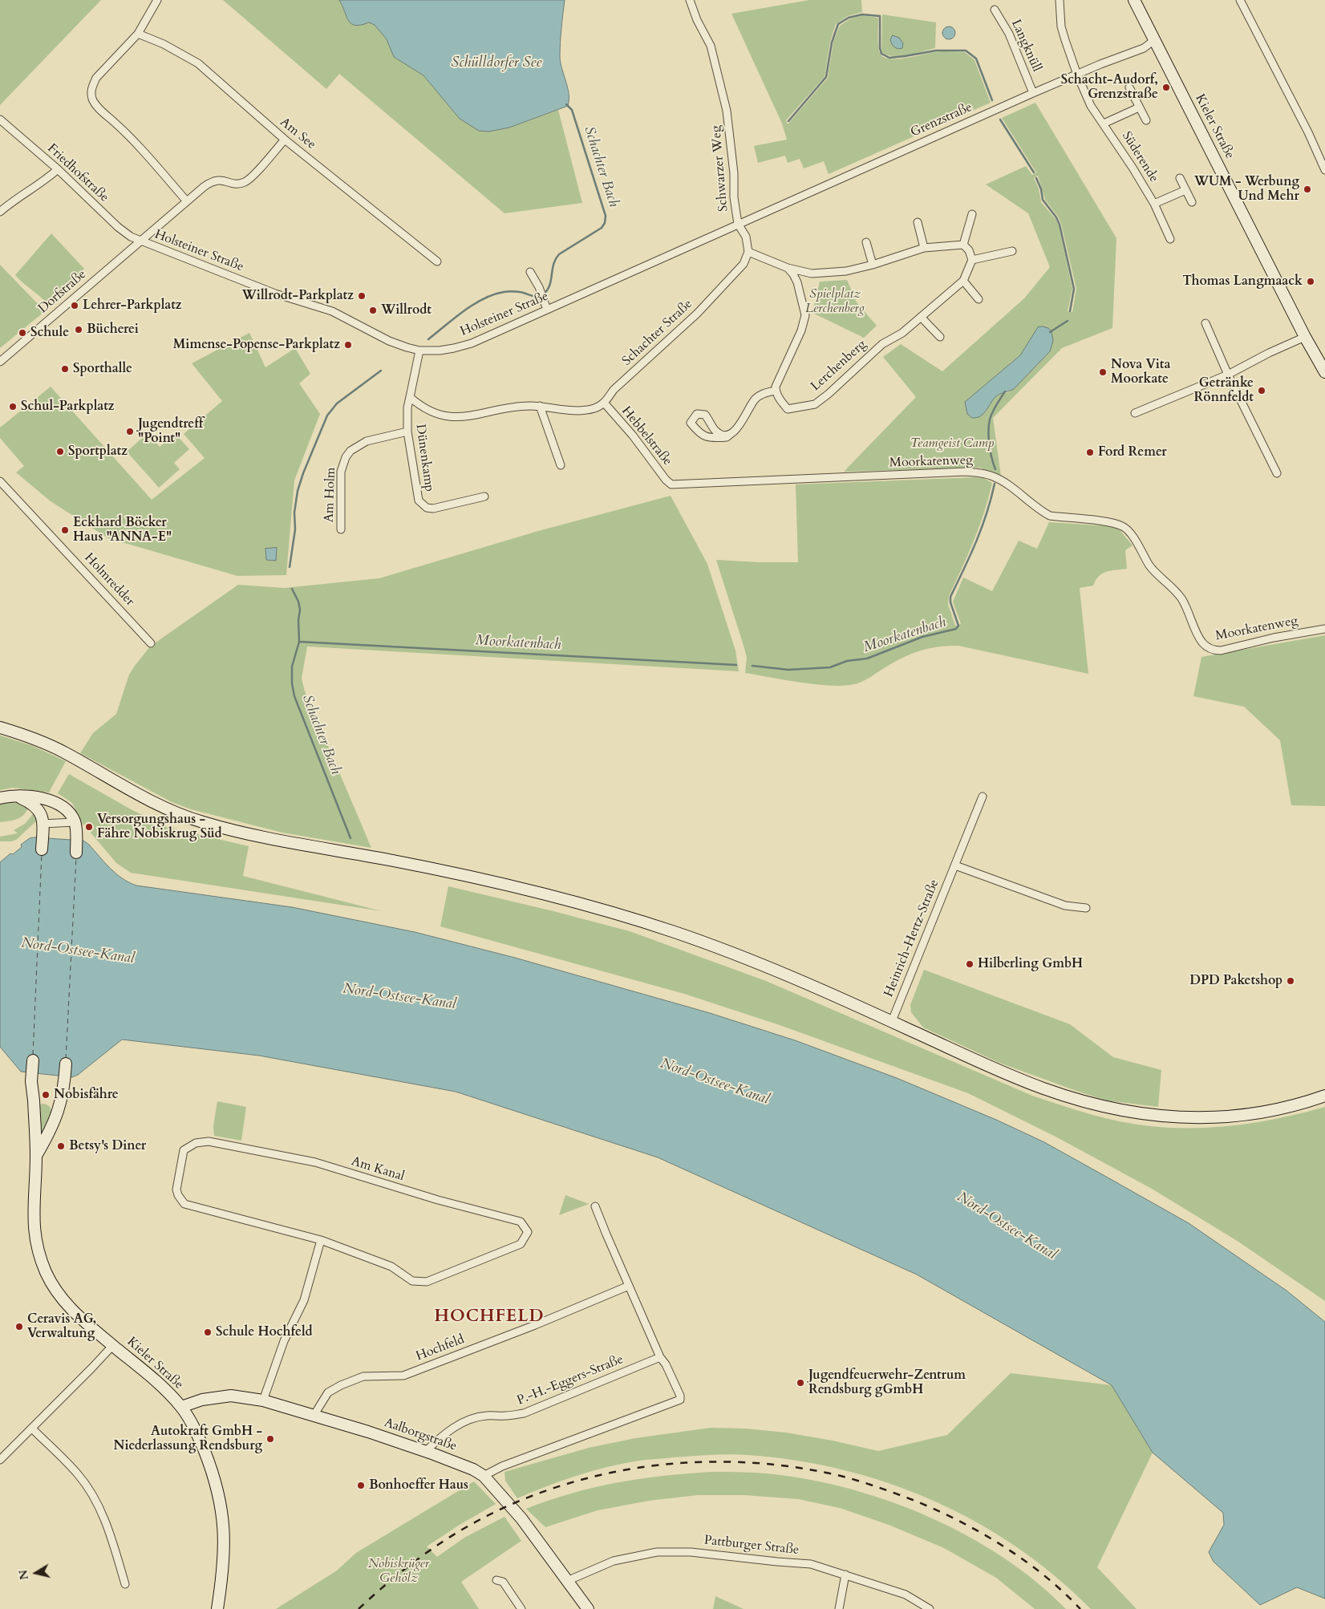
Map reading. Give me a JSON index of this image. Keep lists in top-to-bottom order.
{
  "streets": {
    "main road": ["Kieler Straße", "Aalborgstraße"],
    "street": [
      "Langknüll",
      "Grenzstraße",
      "Am See",
      "Süderende",
      "Schwarzer Weg",
      "Friedhofstraße",
      "Holsteiner Straße",
      "Dorfstraße",
      "Schachter Straße",
      "Lerchenberg",
      "Hebbelstraße",
      "Dünenkamp",
      "Moorkatenweg",
      "Am Holm",
      "Holmredder",
      "Heinrich-Hertz-Straße",
      "Am Kanal",
      "Hochfeld",
      "P.-H.-Eggers-Straße",
      "Pattburger Straße"
    ]
  },
  "crossings": [
    ["Langknüll", "Grenzstraße"],
    ["Grenzstraße", "Kieler Straße"],
    ["Grenzstraße", "Süderende"],
    ["Grenzstraße", "Schwarzer Weg"],
    ["Grenzstraße", "Holsteiner Straße"],
    ["Kieler Straße", "Aalborgstraße"],
    ["Am See", "Dorfstraße"],
    ["Schwarzer Weg", "Holsteiner Straße"],
    ["Friedhofstraße", "Holsteiner Straße"],
    ["Friedhofstraße", "Dorfstraße"],
    ["Holsteiner Straße", "Dorfstraße"],
    ["Schachter Straße", "Hebbelstraße"],
    ["Schachter Straße", "Dünenkamp"],
    ["Hebbelstraße", "Moorkatenweg"],
    ["Dünenkamp", "Am Holm"],
    ["Hochfeld", "Aalborgstraße"],
    ["P.-H.-Eggers-Straße", "Aalborgstraße"],
    ["Aalborgstraße", "Pattburger Straße"]
  ],
  "districts": ["HOCHFELD"],
  "water": [
    "Schülldorfer See",
    "Schachter Bach",
    "Moorkatenbach",
    "Nord-Ostsee-Kanal"
  ],
  "parks": ["Spielplatz Lerchenberg", "Teamgeist Camp", "Nobiskrüger Gehölz"],
  "places": [
    "Schacht-Audorf, Grenzstraße",
    "WUM - Werbung Und Mehr",
    "Thomas Langmaack",
    "Willrodt-Parkplatz",
    "Lehrer-Parkplatz",
    "Willrodt",
    "Bücherei",
    "Schule",
    "Mimense-Popense-Parkplatz",
    "Sporthalle",
    "Nova Vita Moorkate",
    "Getränke Rönnfeldt",
    "Schul-Parkplatz",
    "Jugendtreff \"Point\"",
    "Sportplatz",
    "Ford Remer",
    "Eckhard Böcker Haus \"ANNA-E\"",
    "Versorgungshaus - Fähre Nobiskrug Süd",
    "Hilberling GmbH",
    "DPD Paketshop",
    "Nobisfähre",
    "Betsy's Diner",
    "Ceravis AG, Verwaltung",
    "Schule Hochfeld",
    "Jugendfeuerwehr-Zentrum Rendsburg gGmbH",
    "Autokraft GmbH - Niederlassung Rendsburg",
    "Bonhoeffer Haus"
  ],
  "north": "left"
}
